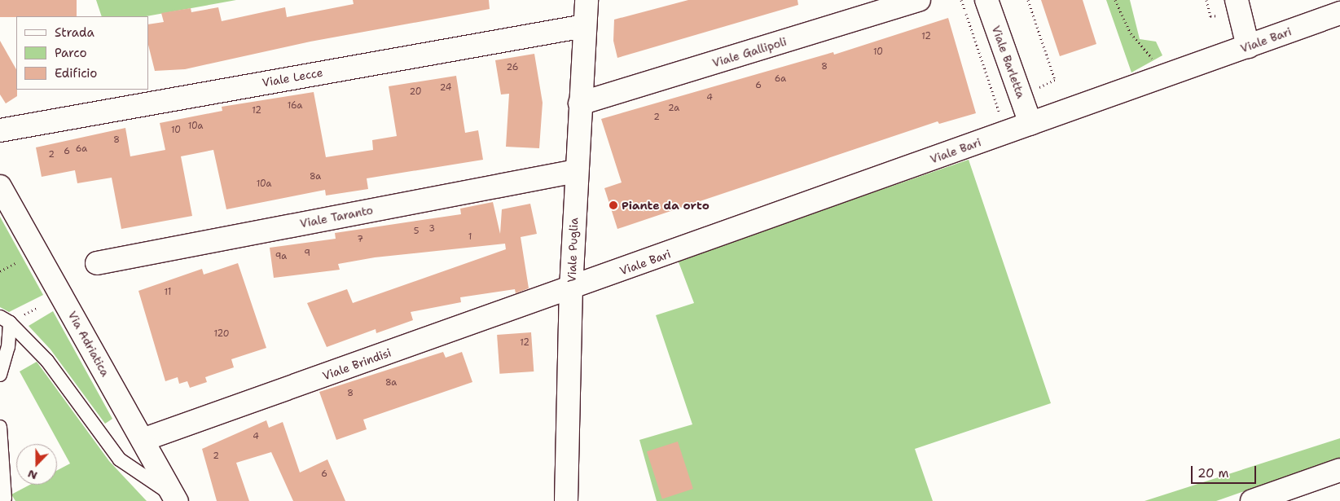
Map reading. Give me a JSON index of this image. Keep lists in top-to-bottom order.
{
  "streets": {
    "street": [
      "Viale Bari",
      "Viale Gallipoli",
      "Viale Barletta",
      "Viale Lecce",
      "Viale Taranto",
      "Viale Puglia",
      "Via Adriatica",
      "Viale Brindisi"
    ]
  },
  "crossings": [
    ["Viale Bari", "Viale Barletta"],
    ["Viale Bari", "Viale Puglia"],
    ["Viale Bari", "Viale Brindisi"],
    ["Viale Gallipoli", "Viale Puglia"],
    ["Viale Lecce", "Viale Puglia"],
    ["Viale Taranto", "Viale Puglia"],
    ["Viale Puglia", "Viale Brindisi"],
    ["Via Adriatica", "Viale Brindisi"]
  ],
  "places": ["Piante da orto"],
  "house_numbers": [
    "12",
    "10",
    "8",
    "26",
    "6a",
    "6",
    "24",
    "20",
    "4",
    "16a",
    "2a",
    "12",
    "2",
    "10a",
    "10",
    "8",
    "6a",
    "6",
    "2",
    "8a",
    "10a",
    "3",
    "5",
    "1",
    "7",
    "9",
    "9a",
    "11",
    "120",
    "12",
    "8a",
    "8",
    "4",
    "2",
    "6"
  ],
  "legend": ["Strada", "Parco", "Edificio"],
  "scale_bar": "20 m",
  "north": "bottom"
}
